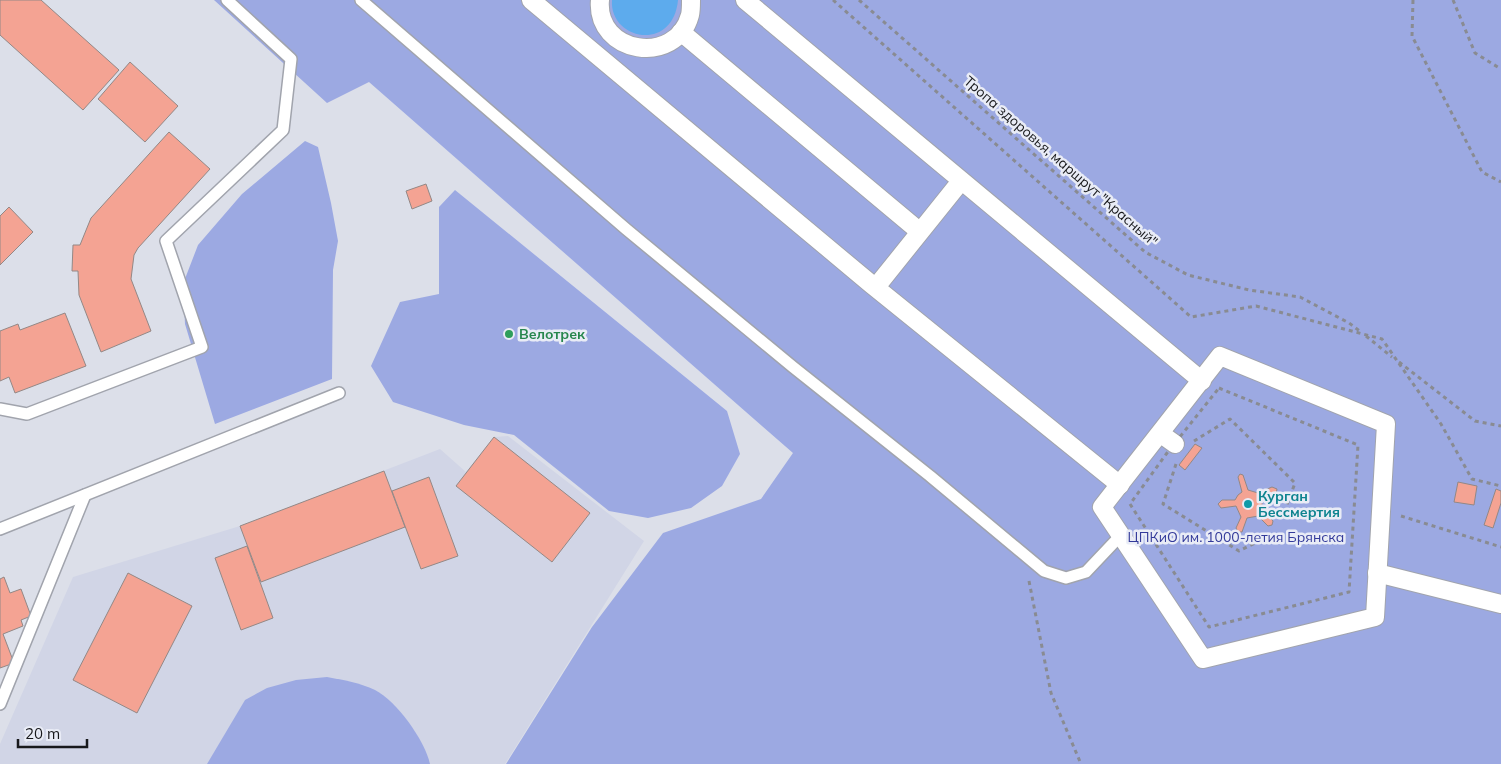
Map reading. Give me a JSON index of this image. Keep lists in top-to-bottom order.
{
  "streets": {
    "path": ["Тропа здоровья, маршрут \"Красный\""]
  },
  "parks": ["ЦПКиО им. 1000-летия Брянска"],
  "places": ["Велотрек", "Курган Бессмертия"],
  "scale_bar": "20 m"
}
